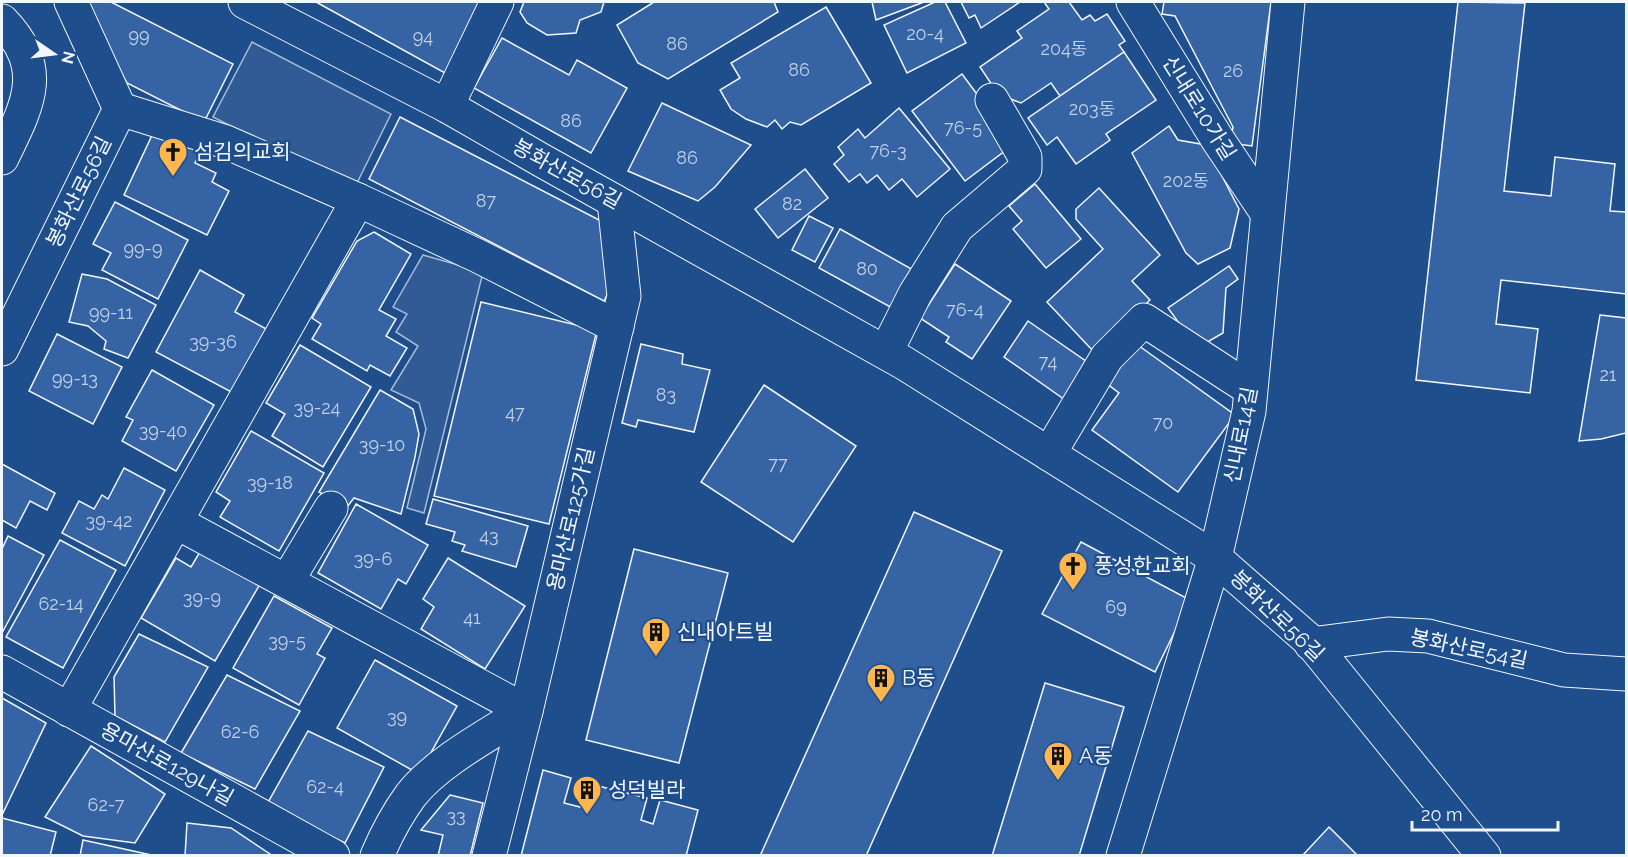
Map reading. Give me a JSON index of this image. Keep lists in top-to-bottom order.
{
  "streets": {
    "street": [
      "신내로10가길",
      "봉화산로56길",
      "신내로14길",
      "용마산로125가길",
      "봉화산로54길",
      "용마산로129나길"
    ]
  },
  "crossings": [
    ["신내로10가길", "신내로14길"],
    ["봉화산로56길", "신내로14길"],
    ["봉화산로56길", "용마산로125가길"],
    ["봉화산로56길", "봉화산로54길"]
  ],
  "places": {
    "church": ["섬김의교회", "풍성한교회"],
    "building": [
      "신내아트빌",
      "B동",
      "A동",
      "성덕빌라"
    ]
  },
  "house_numbers": [
    "20-4",
    "99",
    "94",
    "86",
    "204동",
    "86",
    "26",
    "203동",
    "86",
    "76-5",
    "76-3",
    "86",
    "202동",
    "87",
    "82",
    "99-9",
    "80",
    "76-4",
    "99-11",
    "39-36",
    "74",
    "21",
    "99-13",
    "83",
    "39-24",
    "47",
    "70",
    "39-40",
    "39-10",
    "77",
    "39-18",
    "39-42",
    "43",
    "39-6",
    "39-9",
    "62-14",
    "69",
    "41",
    "39-5",
    "39",
    "62-6",
    "62-4",
    "62-7",
    "33"
  ],
  "scale_bar": "20 m",
  "north": "right"
}
